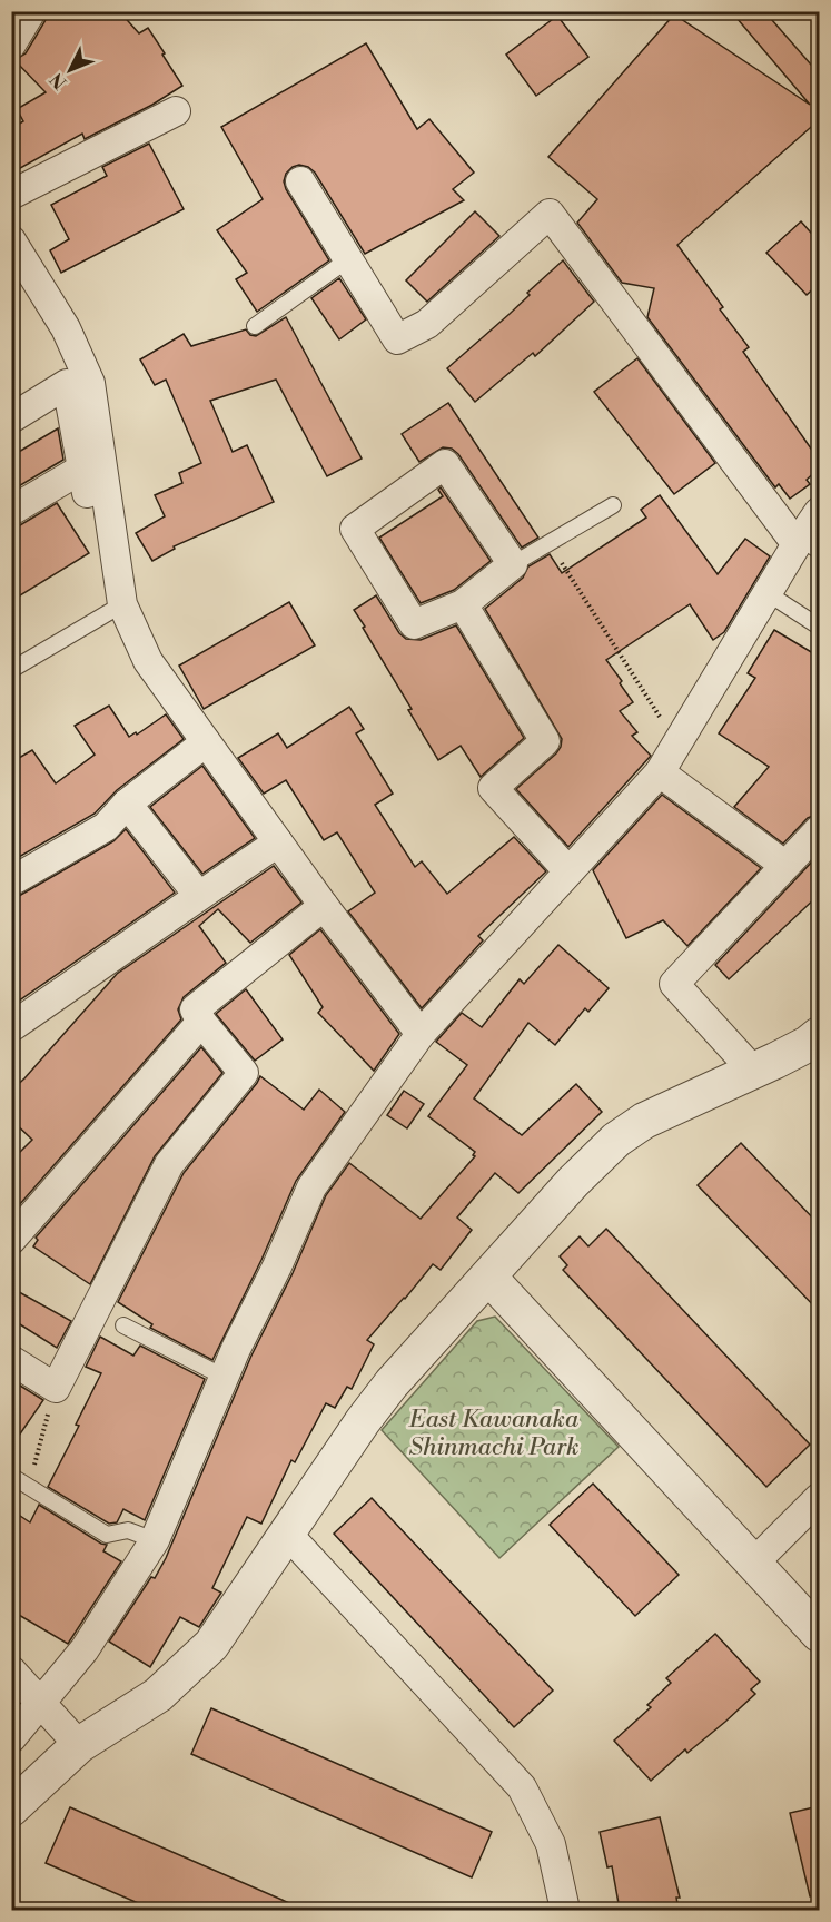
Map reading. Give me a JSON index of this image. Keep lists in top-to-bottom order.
{
  "parks": ["East Kawanaka Shinmachi Park"],
  "north": "bottom left"
}
